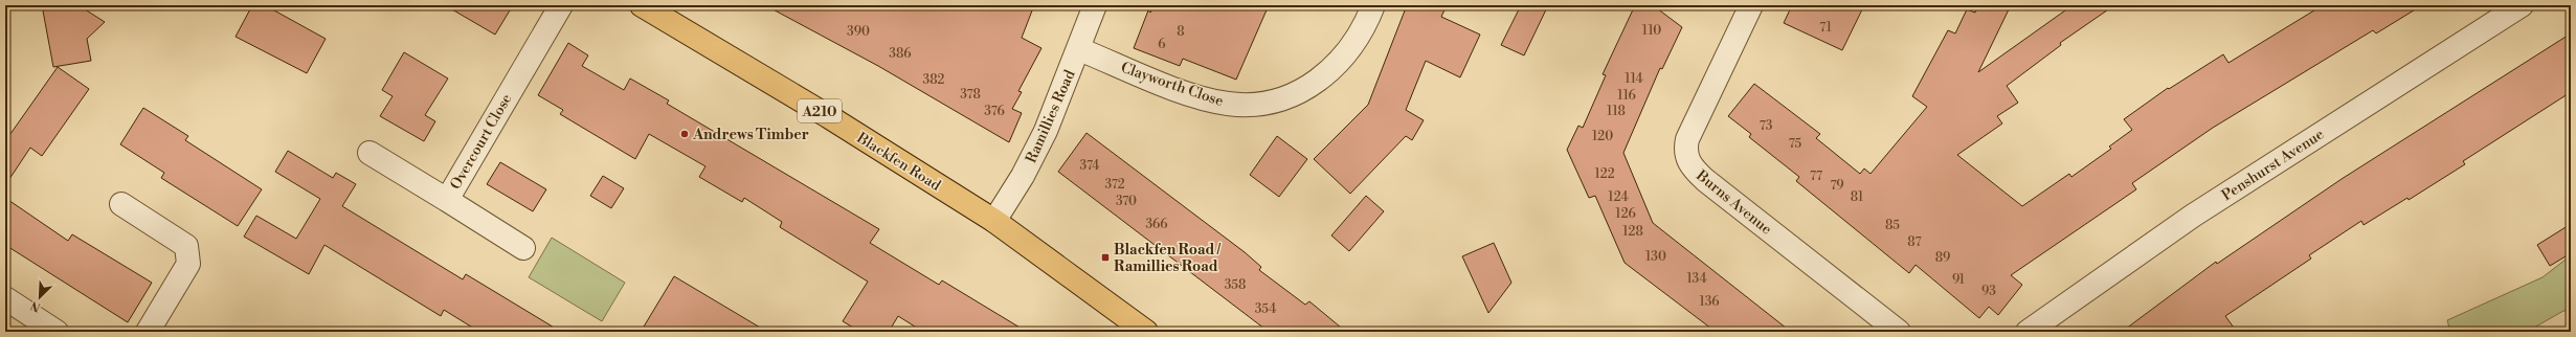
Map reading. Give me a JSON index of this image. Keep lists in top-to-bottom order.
{
  "streets": {
    "main road": ["A210", "Blackfen Road"],
    "street": [
      "Clayworth Close",
      "Ramillies Road",
      "Overcourt Close",
      "Penshurst Avenue",
      "Burns Avenue"
    ]
  },
  "crossings": [
    ["Clayworth Close", "Ramillies Road"],
    ["Ramillies Road", "Blackfen Road"]
  ],
  "places": {
    "other": ["Andrews Timber"],
    "transit": ["Blackfen Road / Ramillies Road"]
  },
  "house_numbers": [
    "71",
    "110",
    "390",
    "8",
    "6",
    "386",
    "114",
    "382",
    "378",
    "116",
    "376",
    "118",
    "73",
    "120",
    "75",
    "374",
    "122",
    "77",
    "372",
    "79",
    "124",
    "81",
    "370",
    "126",
    "366",
    "85",
    "128",
    "87",
    "130",
    "89",
    "134",
    "91",
    "358",
    "93",
    "136",
    "354"
  ],
  "north": "bottom left"
}
